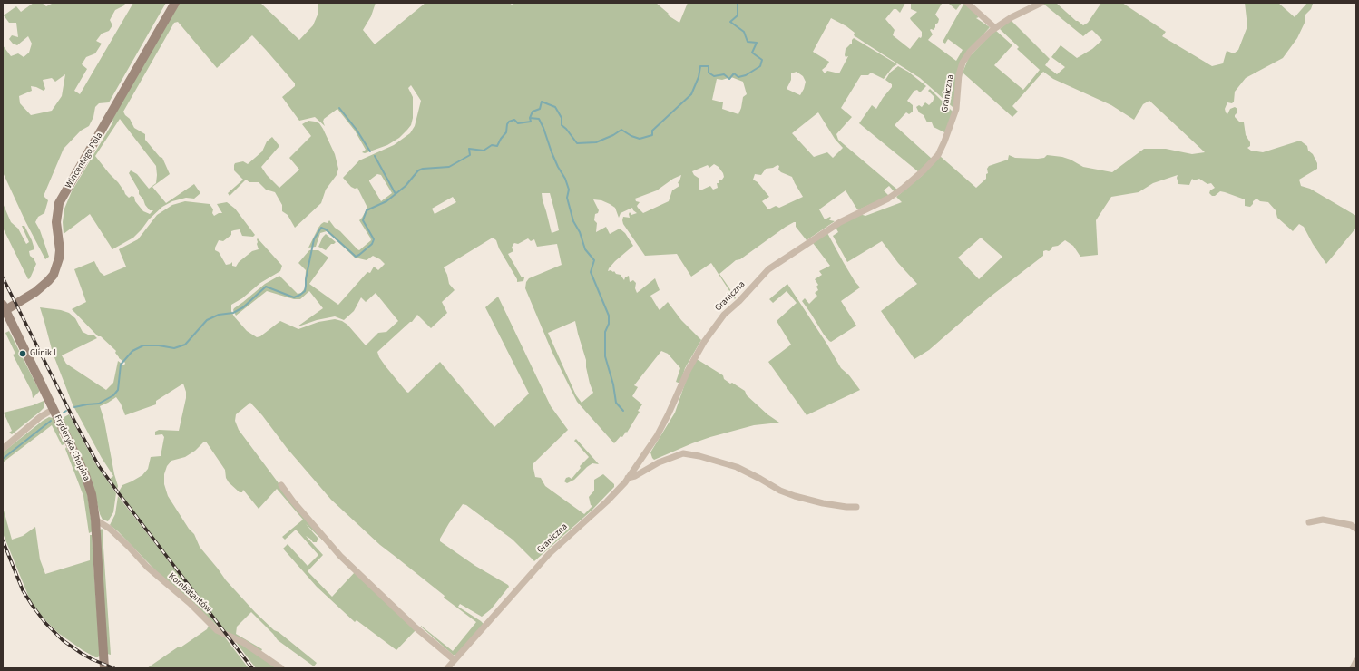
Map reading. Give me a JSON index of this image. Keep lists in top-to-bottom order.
{
  "streets": {
    "street": [
      "Graniczna",
      "Wincentego Pola",
      "Fryderyka Chopina",
      "Kombatantów"
    ]
  },
  "crossings": [
    ["Wincentego Pola", "Fryderyka Chopina"],
    ["Fryderyka Chopina", "Kombatantów"]
  ],
  "places": ["Glinik I"]
}
